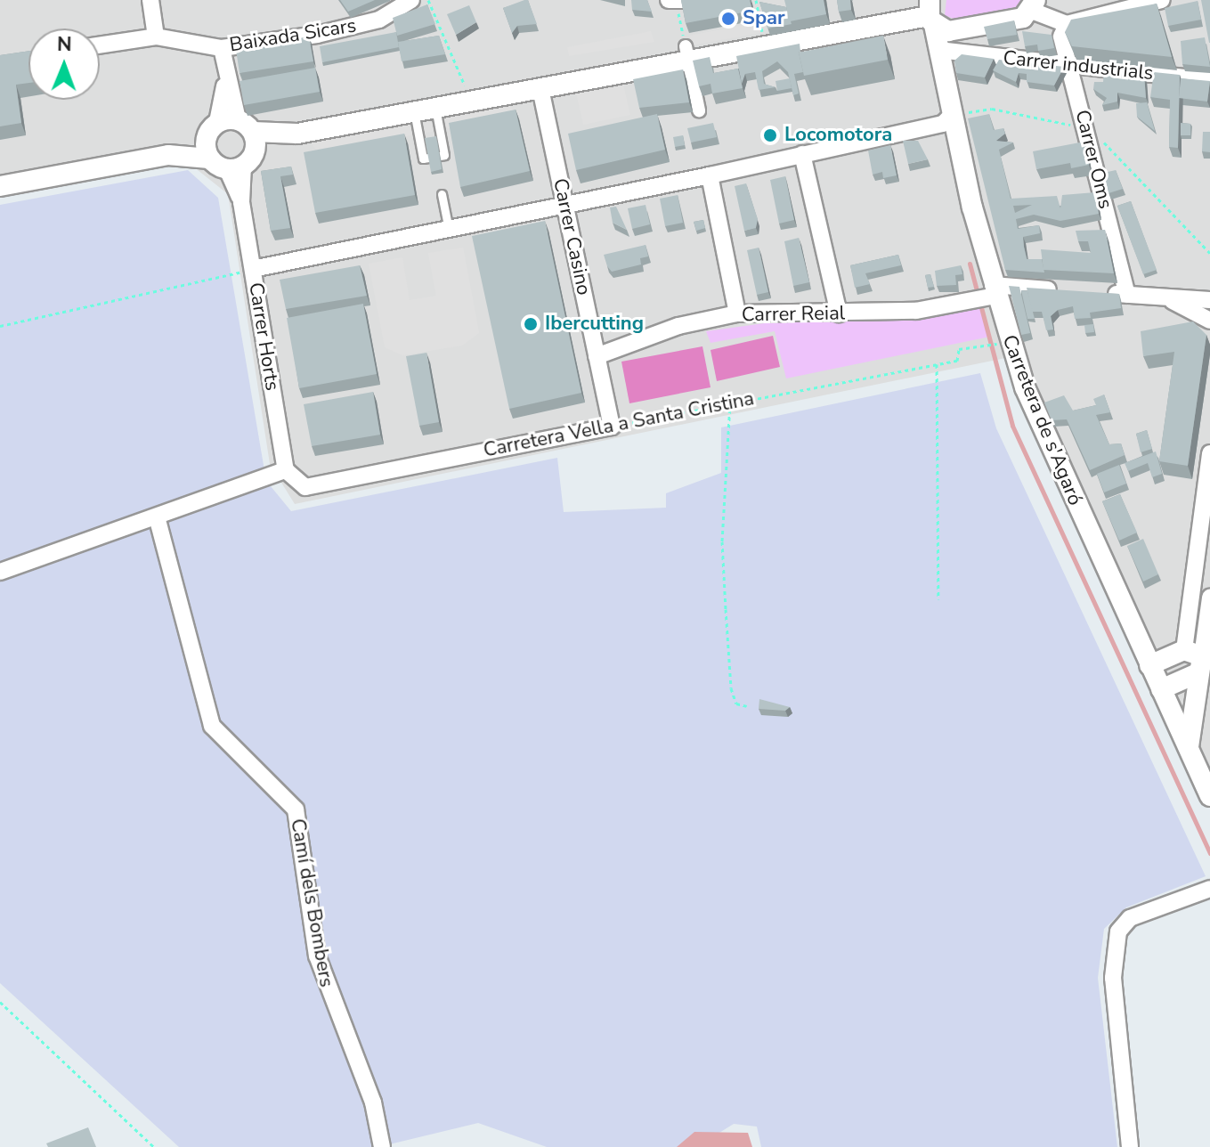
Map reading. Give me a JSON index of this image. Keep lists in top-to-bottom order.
{
  "streets": {
    "street": [
      "Baixada Sicars",
      "Carrer industrials",
      "Carrer Oms",
      "Carrer Casino",
      "Carrer Reial",
      "Carrer Horts",
      "Carretera de s'Agaró",
      "Carretera Vella a Santa Cristina",
      "Camí dels Bombers"
    ]
  },
  "crossings": [
    ["Baixada Sicars", "Carrer Horts"],
    ["Carrer industrials", "Carrer Oms"],
    ["Carrer industrials", "Carretera de s'Agaró"],
    ["Carrer Casino", "Carrer Reial"],
    ["Carrer Casino", "Carretera Vella a Santa Cristina"],
    ["Carrer Reial", "Carretera de s'Agaró"],
    ["Carrer Horts", "Carretera Vella a Santa Cristina"]
  ],
  "places": ["Spar", "Locomotora", "Ibercutting"],
  "north": "top"
}
